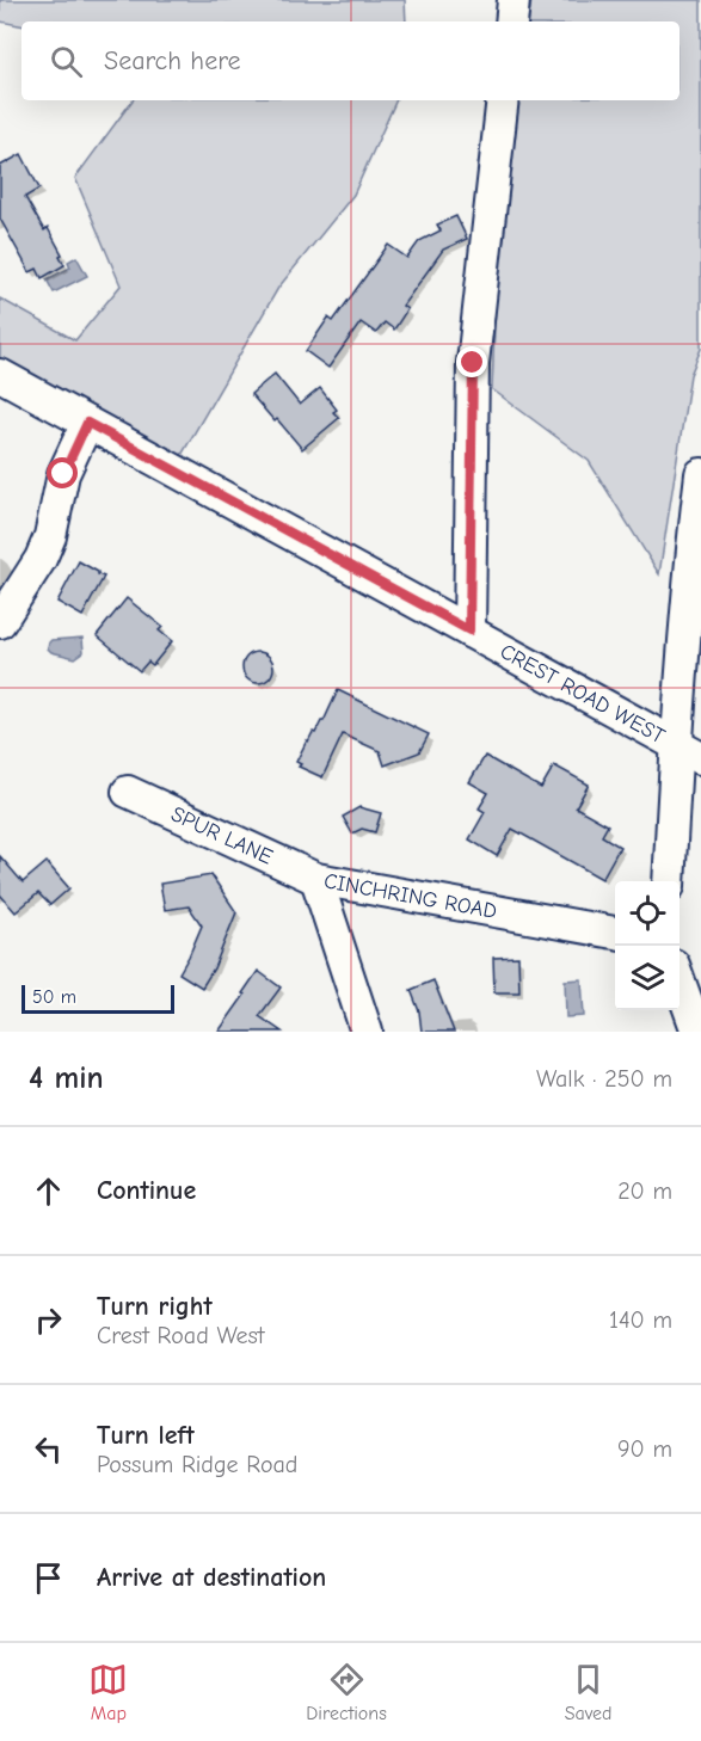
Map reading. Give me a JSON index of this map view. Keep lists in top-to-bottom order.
{
  "streets": {
    "street": ["CREST ROAD WEST", "SPUR LANE", "CINCHRING ROAD"]
  },
  "crossings": [
    ["SPUR LANE", "CINCHRING ROAD"]
  ],
  "scale_bar": "50 m",
  "page": {
    "search": "Search here",
    "scale": "50 m",
    "heading": ["4 min", "Walk · 250 m"],
    "list": [
      ["Continue", "20 m"],
      ["Turn right", "Crest Road West", "140 m"],
      ["Turn left", "Possum Ridge Road", "90 m"],
      "Arrive at destination"
    ],
    "nav": ["Map", "Directions", "Saved"]
  }
}
